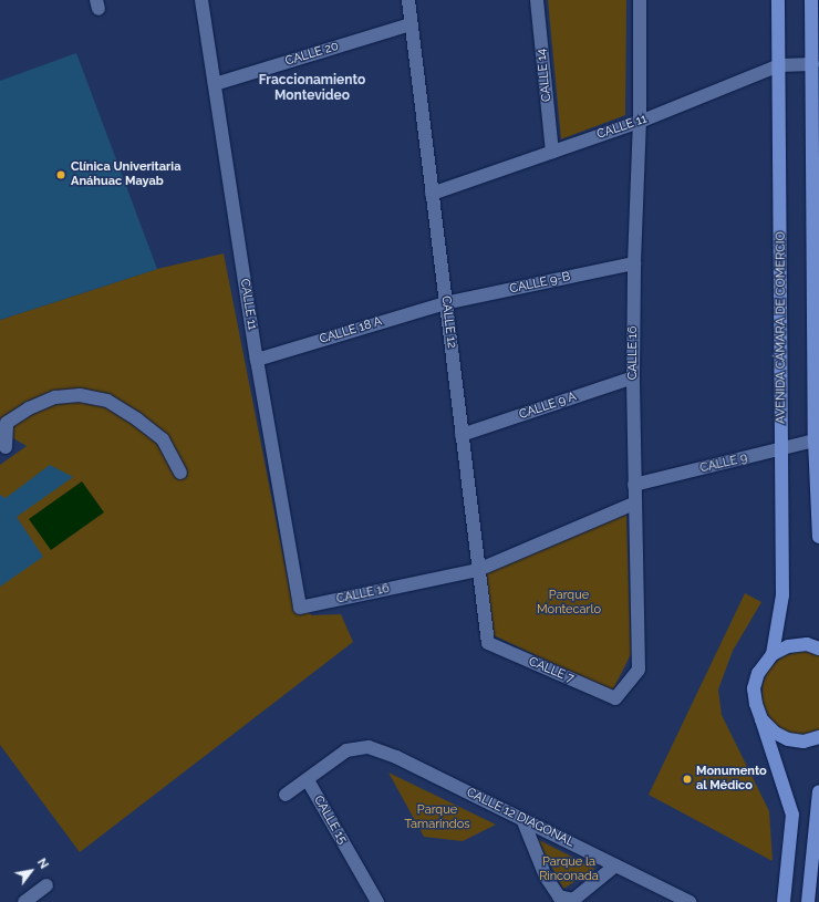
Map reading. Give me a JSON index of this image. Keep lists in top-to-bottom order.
{
  "streets": {
    "main road": ["AVENIDA CÁMARA DE COMERCIO"],
    "street": [
      "CALLE 20",
      "CALLE 14",
      "CALLE 11",
      "CALLE 9-B",
      "CALLE 12",
      "CALLE 18 A",
      "CALLE 16",
      "CALLE 9 A",
      "CALLE 9",
      "CALLE 7",
      "CALLE 12 DIAGONAL",
      "CALLE 15"
    ]
  },
  "crossings": [
    ["CALLE 20", "CALLE 11"],
    ["CALLE 20", "CALLE 12"],
    ["CALLE 14", "CALLE 11"],
    ["CALLE 11", "CALLE 12"],
    ["CALLE 11", "AVENIDA CÁMARA DE COMERCIO"],
    ["CALLE 11", "CALLE 18 A"],
    ["CALLE 11", "CALLE 16"],
    ["CALLE 9-B", "CALLE 12"],
    ["CALLE 9-B", "CALLE 18 A"],
    ["CALLE 9-B", "CALLE 16"],
    ["CALLE 12", "CALLE 18 A"],
    ["CALLE 12", "CALLE 16"],
    ["CALLE 12", "CALLE 9 A"],
    ["CALLE 12", "CALLE 7"],
    ["AVENIDA CÁMARA DE COMERCIO", "CALLE 9"],
    ["CALLE 16", "CALLE 9 A"],
    ["CALLE 16", "CALLE 9"],
    ["CALLE 16", "CALLE 7"],
    ["CALLE 12 DIAGONAL", "CALLE 15"]
  ],
  "districts": ["Fraccionamiento Montevideo"],
  "parks": ["Parque Montecarlo", "Parque Tamarindos", "Parque la Rinconada"],
  "places": ["Clínica Univeritaria Anáhuac Mayab", "Monumento al Médico"],
  "north": "top right"
}
